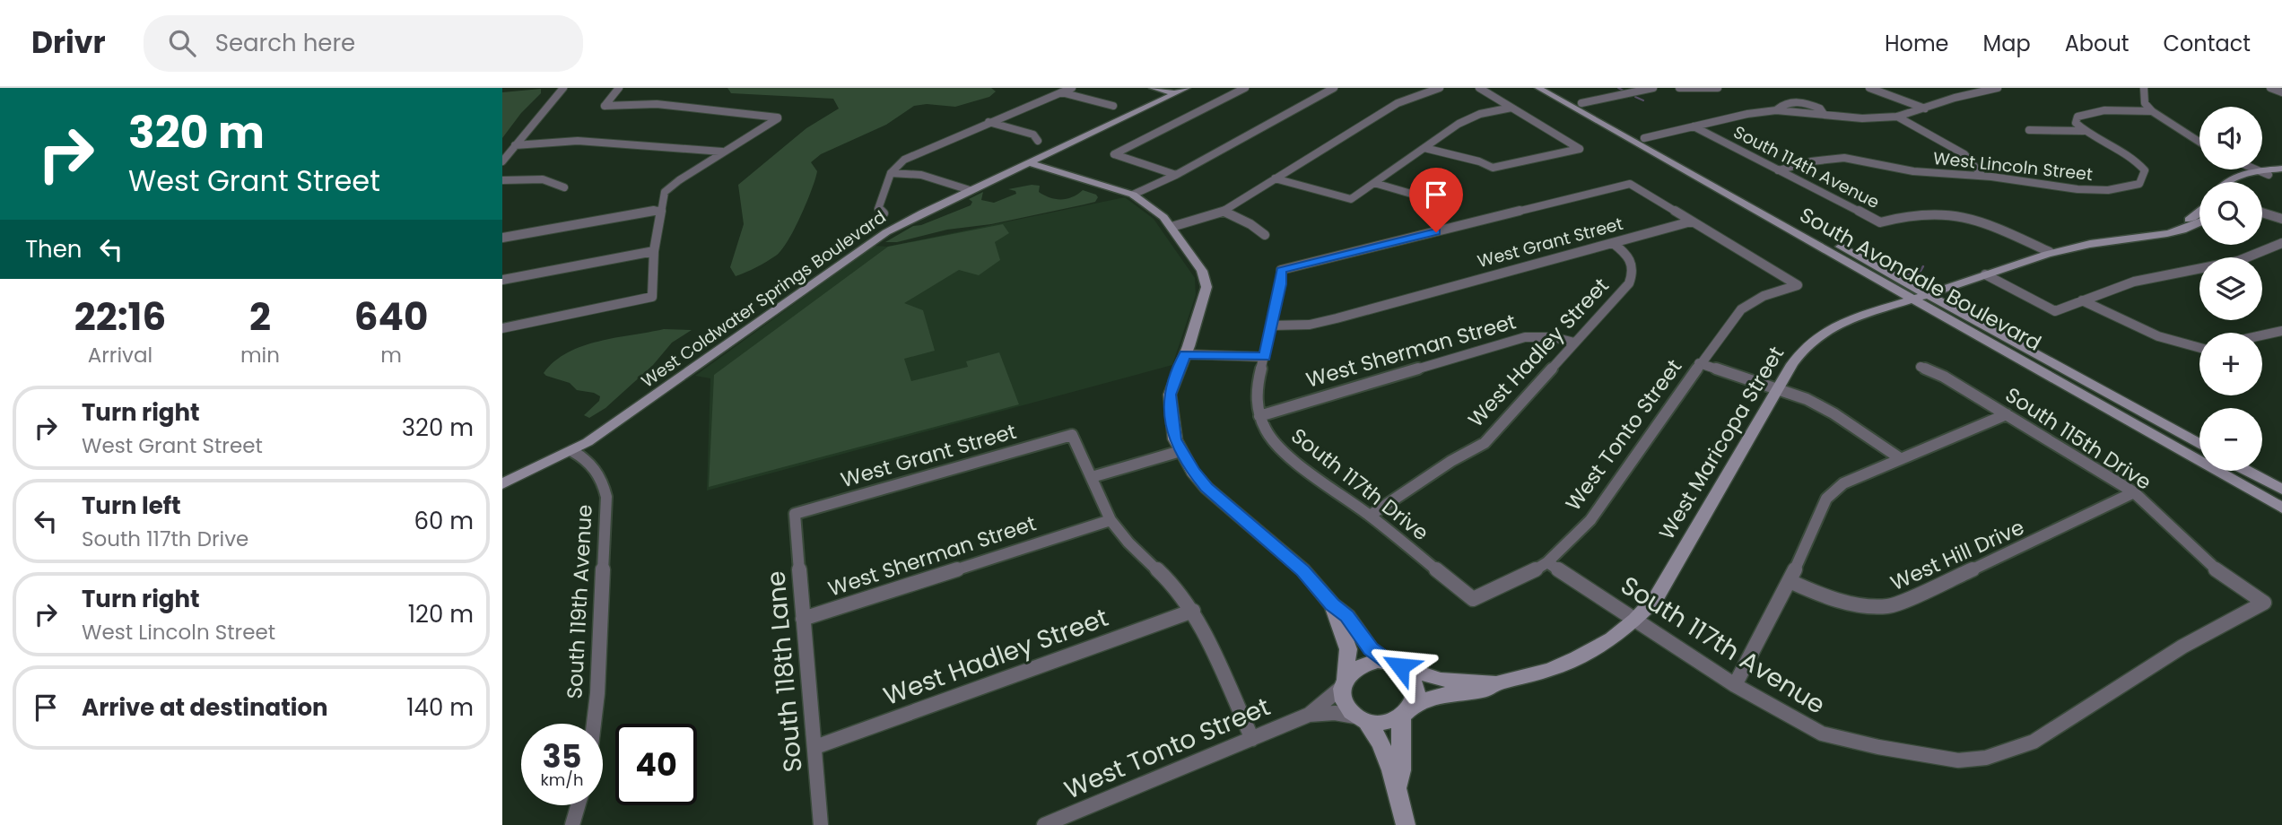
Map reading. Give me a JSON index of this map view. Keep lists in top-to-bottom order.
{
  "streets": {
    "street": [
      "West Lincoln Street",
      "South 114th Avenue",
      "West Grant Street",
      "South Avondale Boulevard",
      "West Coldwater Springs Boulevard",
      "West Sherman Street",
      "West Hadley Street",
      "West Tonto Street",
      "South 115th Drive",
      "West Maricopa Street",
      "South 117th Drive",
      "West Hill Drive",
      "South 119th Avenue",
      "South 117th Avenue",
      "South 118th Lane"
    ]
  },
  "crossings": [
    ["West Lincoln Street", "South 114th Avenue"],
    ["South 114th Avenue", "West Maricopa Street"],
    ["West Grant Street", "West Hadley Street"],
    ["West Grant Street", "West Tonto Street"],
    ["West Grant Street", "South 117th Drive"],
    ["West Grant Street", "South 118th Lane"],
    ["South Avondale Boulevard", "West Maricopa Street"],
    ["West Coldwater Springs Boulevard", "South 119th Avenue"],
    ["West Sherman Street", "West Hadley Street"],
    ["West Sherman Street", "South 117th Drive"],
    ["West Sherman Street", "South 118th Lane"],
    ["West Hadley Street", "South 117th Drive"],
    ["West Hadley Street", "South 118th Lane"],
    ["West Tonto Street", "West Maricopa Street"],
    ["West Tonto Street", "South 117th Drive"],
    ["West Tonto Street", "South 117th Avenue"],
    ["South 115th Drive", "West Hill Drive"],
    ["South 115th Drive", "South 117th Avenue"],
    ["West Maricopa Street", "South 117th Avenue"]
  ],
  "page": {
    "header": "Drivr",
    "search": "Search here",
    "nav": [
      "Home",
      "Map",
      "About",
      "Contact"
    ],
    "turn": ["320 m", "West Grant Street"],
    "map_buttons": ["+", "−"],
    "then": "Then",
    "eta": [
      "22:16",
      "Arrival",
      "2",
      "min",
      "640",
      "m"
    ],
    "list": [
      {
        "name": "Turn right",
        "note": "West Grant Street",
        "value": "320 m"
      },
      {
        "name": "Turn left",
        "note": "South 117th Drive",
        "value": "60 m"
      },
      {
        "name": "Turn right",
        "note": "West Lincoln Street",
        "value": "120 m"
      },
      {
        "name": "Arrive at destination",
        "value": "140 m"
      }
    ],
    "speed": "35 km/h",
    "limit": "40"
  }
}
